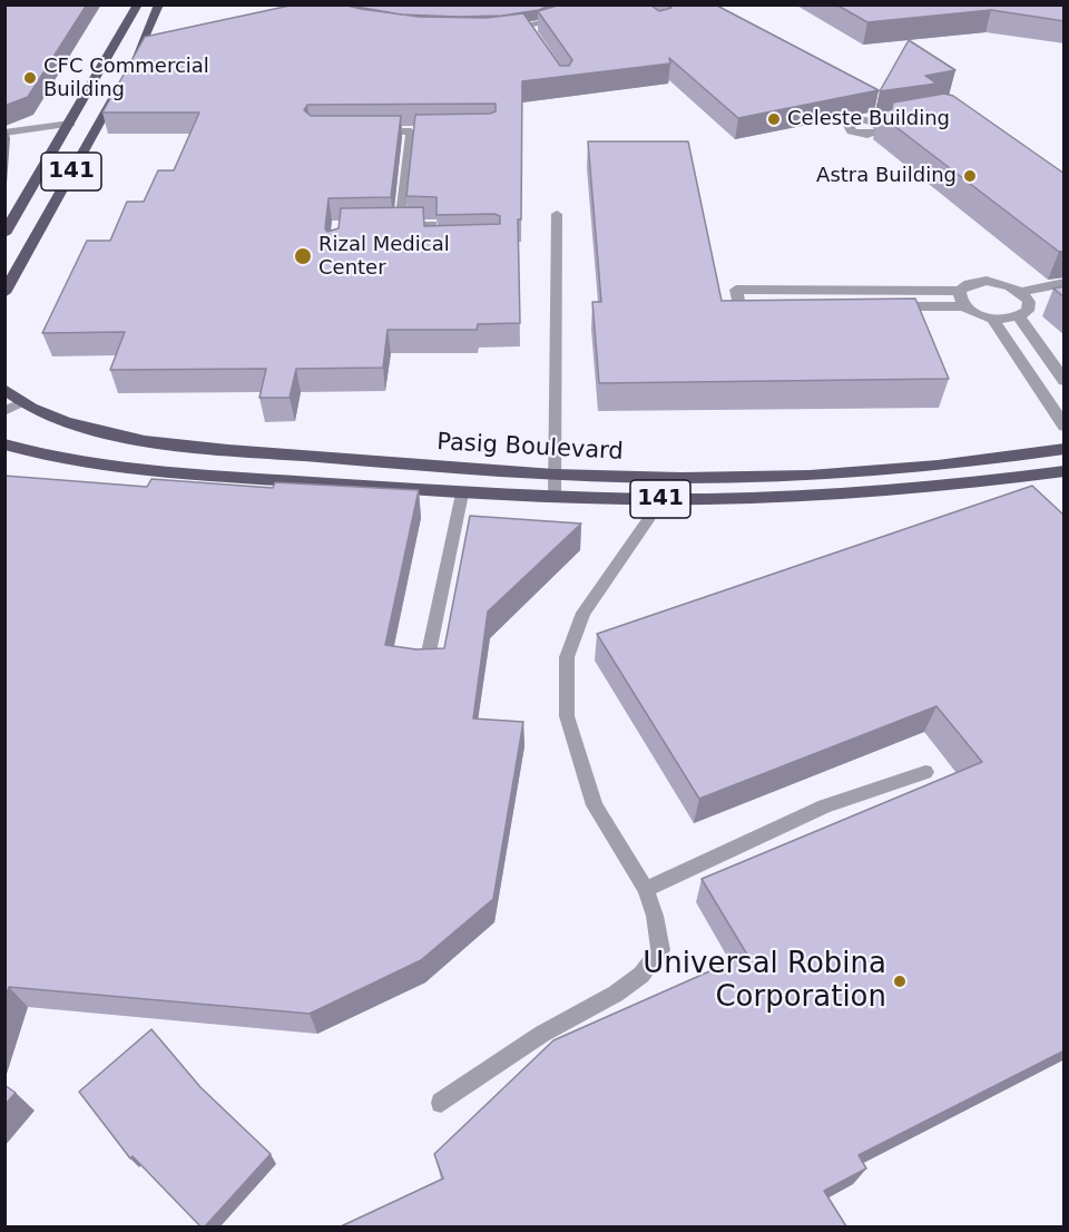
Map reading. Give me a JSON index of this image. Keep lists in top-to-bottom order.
{
  "streets": {
    "main road": ["141", "Pasig Boulevard"]
  },
  "places": [
    "CFC Commercial Building",
    "Celeste Building",
    "Astra Building",
    "Rizal Medical Center",
    "Universal Robina Corporation"
  ]
}
